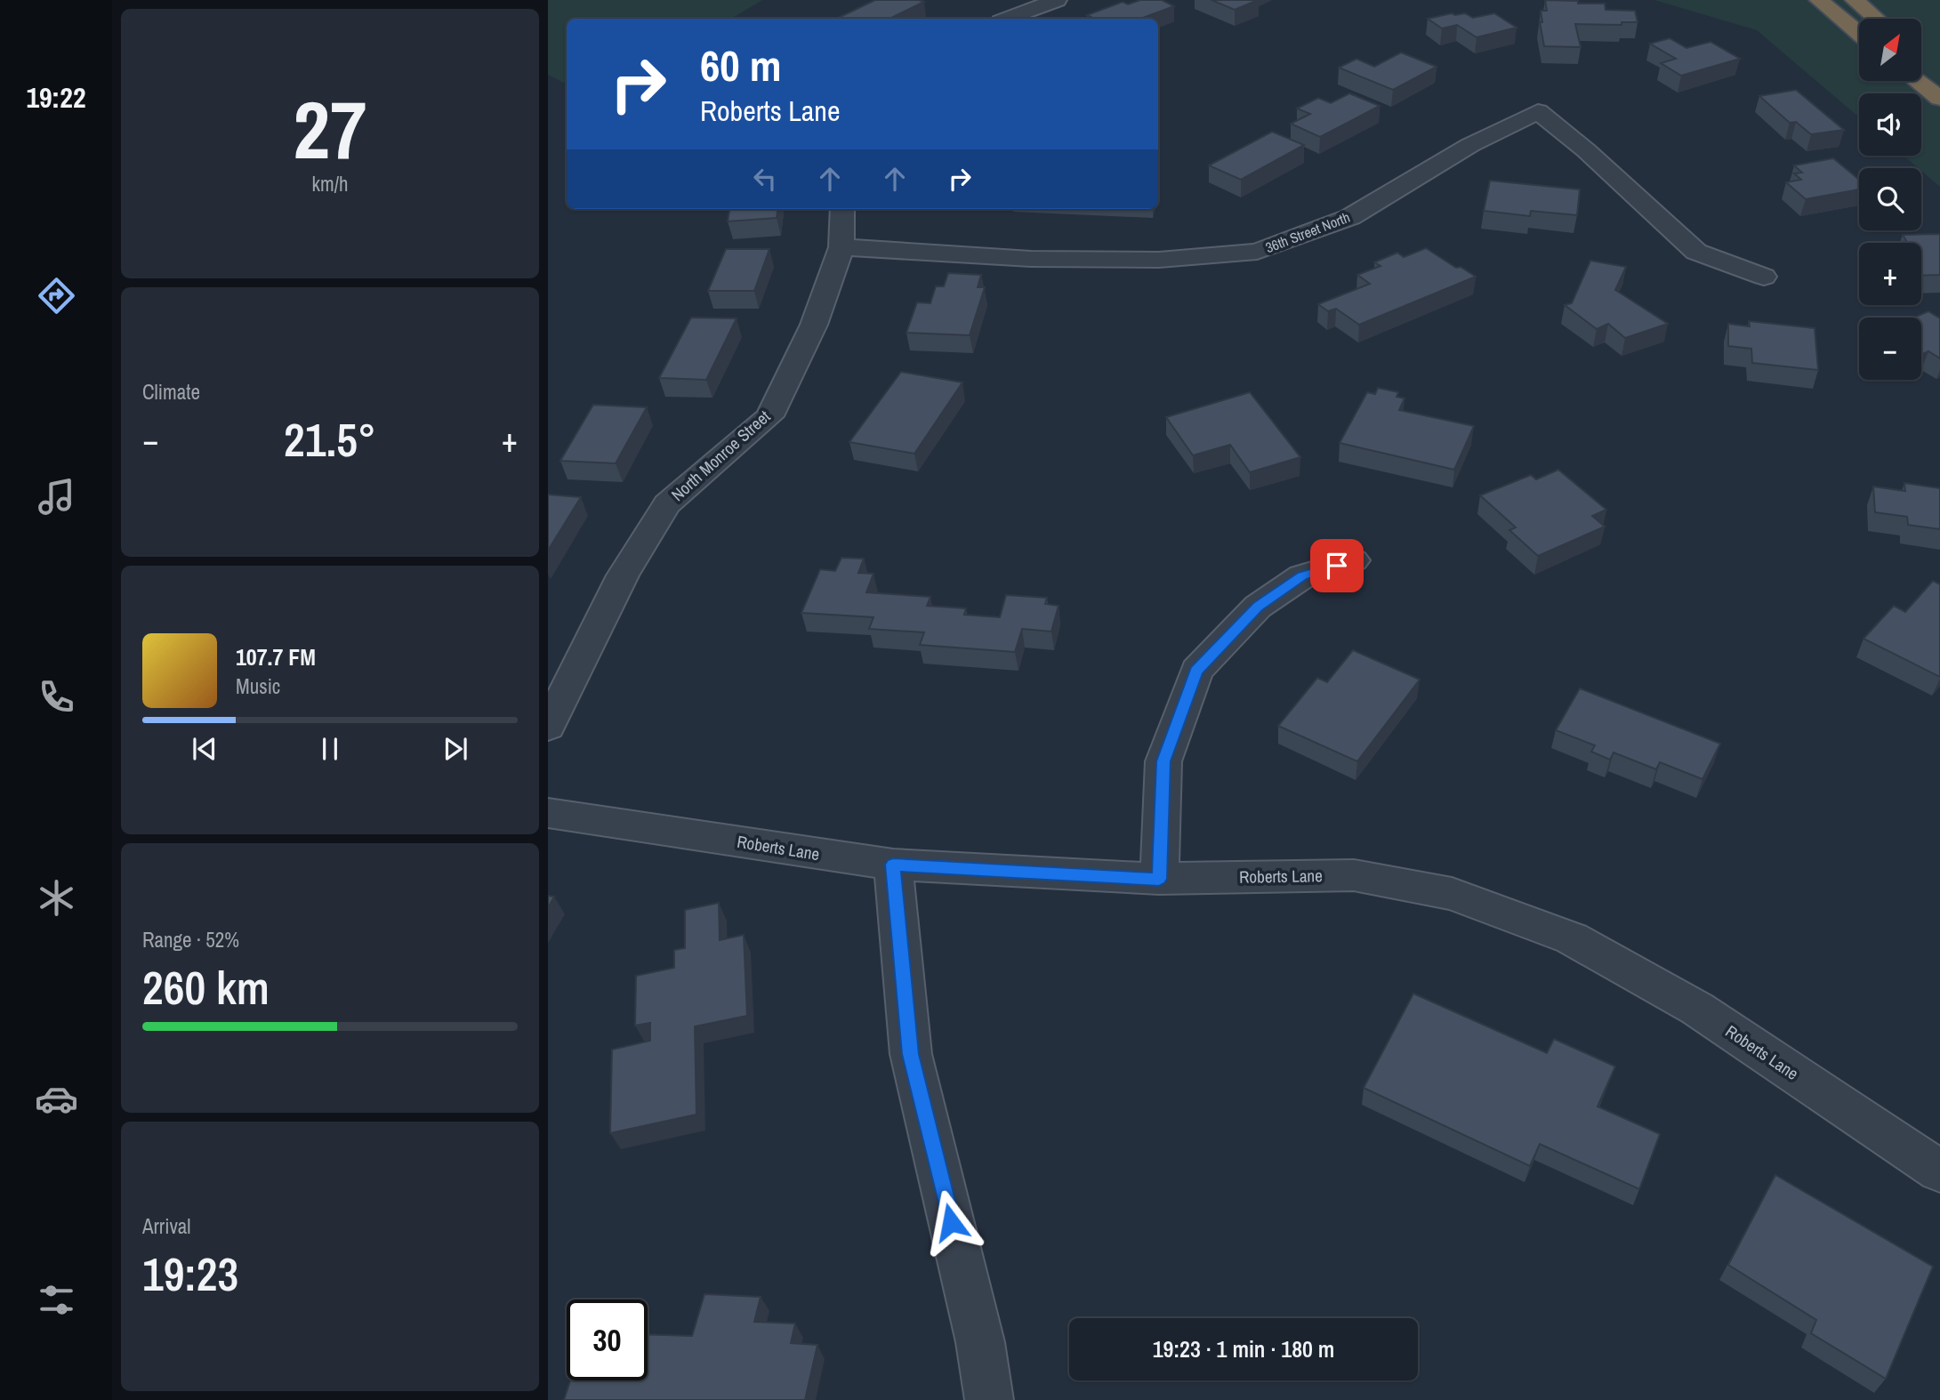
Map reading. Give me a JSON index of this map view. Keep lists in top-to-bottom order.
{
  "streets": {
    "street": ["36th Street North", "North Monroe Street", "Roberts Lane"]
  },
  "crossings": [
    ["36th Street North", "North Monroe Street"]
  ],
  "north": "top right",
  "page": {
    "tabs": "19:22",
    "tile": [
      ["27", "km/h"],
      "Climate",
      ["Range · 52%", "260 km"],
      ["Arrival", "19:23"]
    ],
    "map_buttons": ["+", "−"],
    "turn": ["60 m", "Roberts Lane"],
    "heat": ["−", "21.5°", "+"],
    "song": ["107.7 FM", "Music"],
    "limit": "30",
    "trip": "19:23 · 1 min · 180 m"
  }
}
